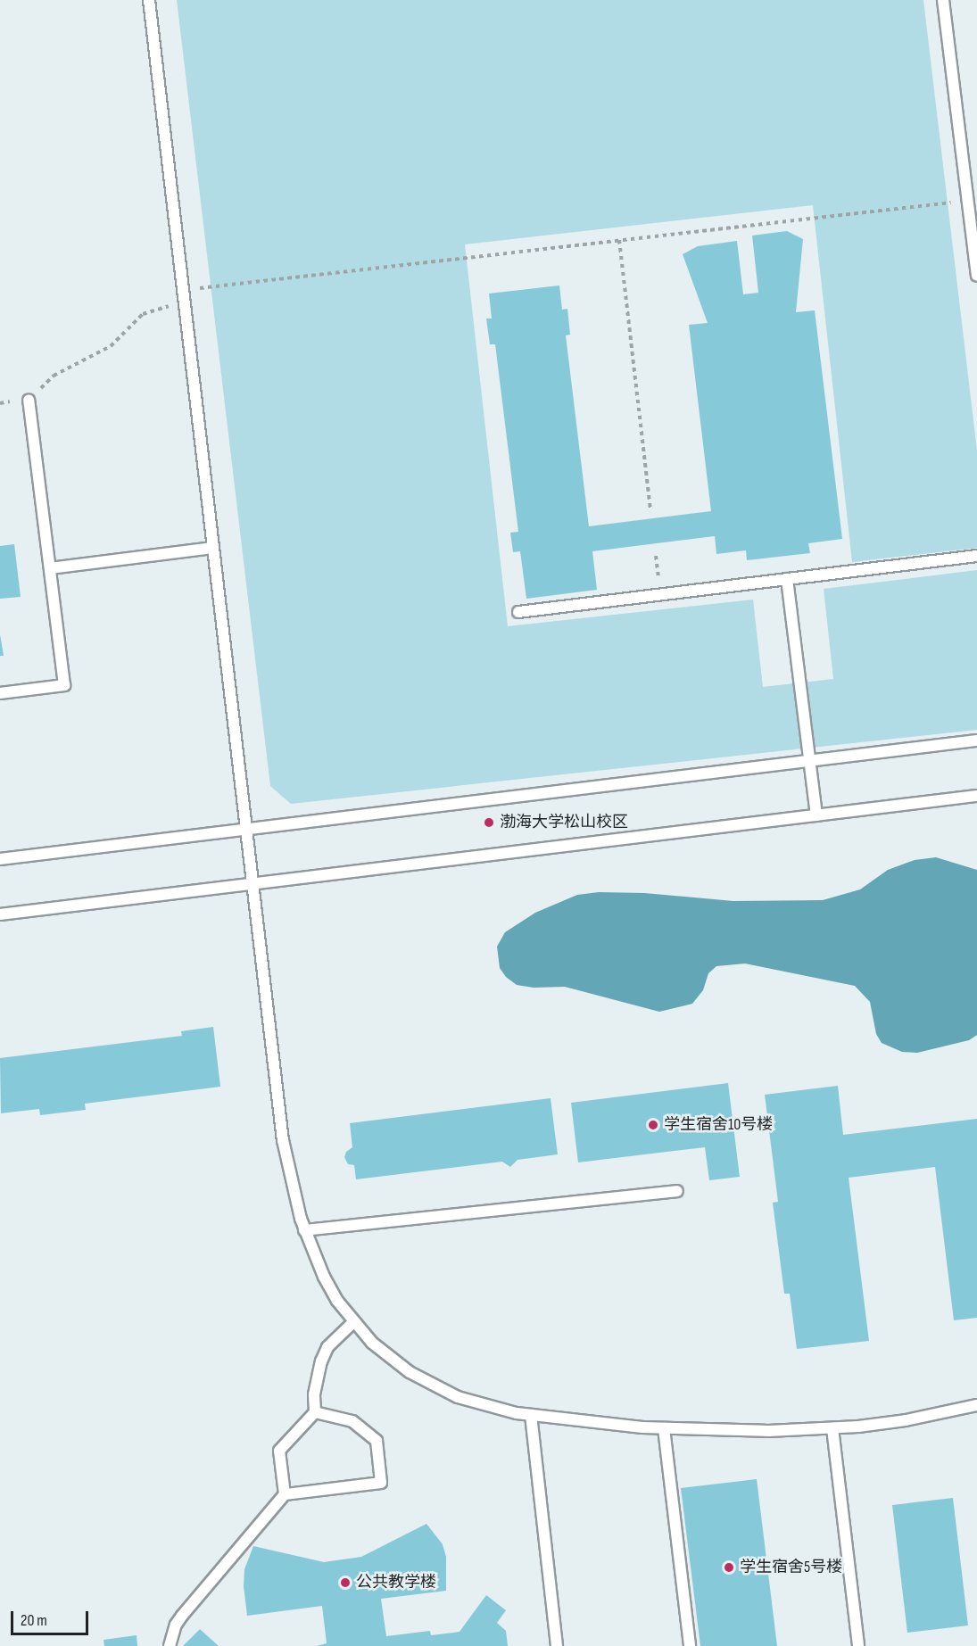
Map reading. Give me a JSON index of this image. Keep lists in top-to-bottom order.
{
  "places": [
    "渤海大学松山校区",
    "学生宿舍10号楼",
    "学生宿舍5号楼",
    "公共教学楼"
  ],
  "scale_bar": "20 m"
}
